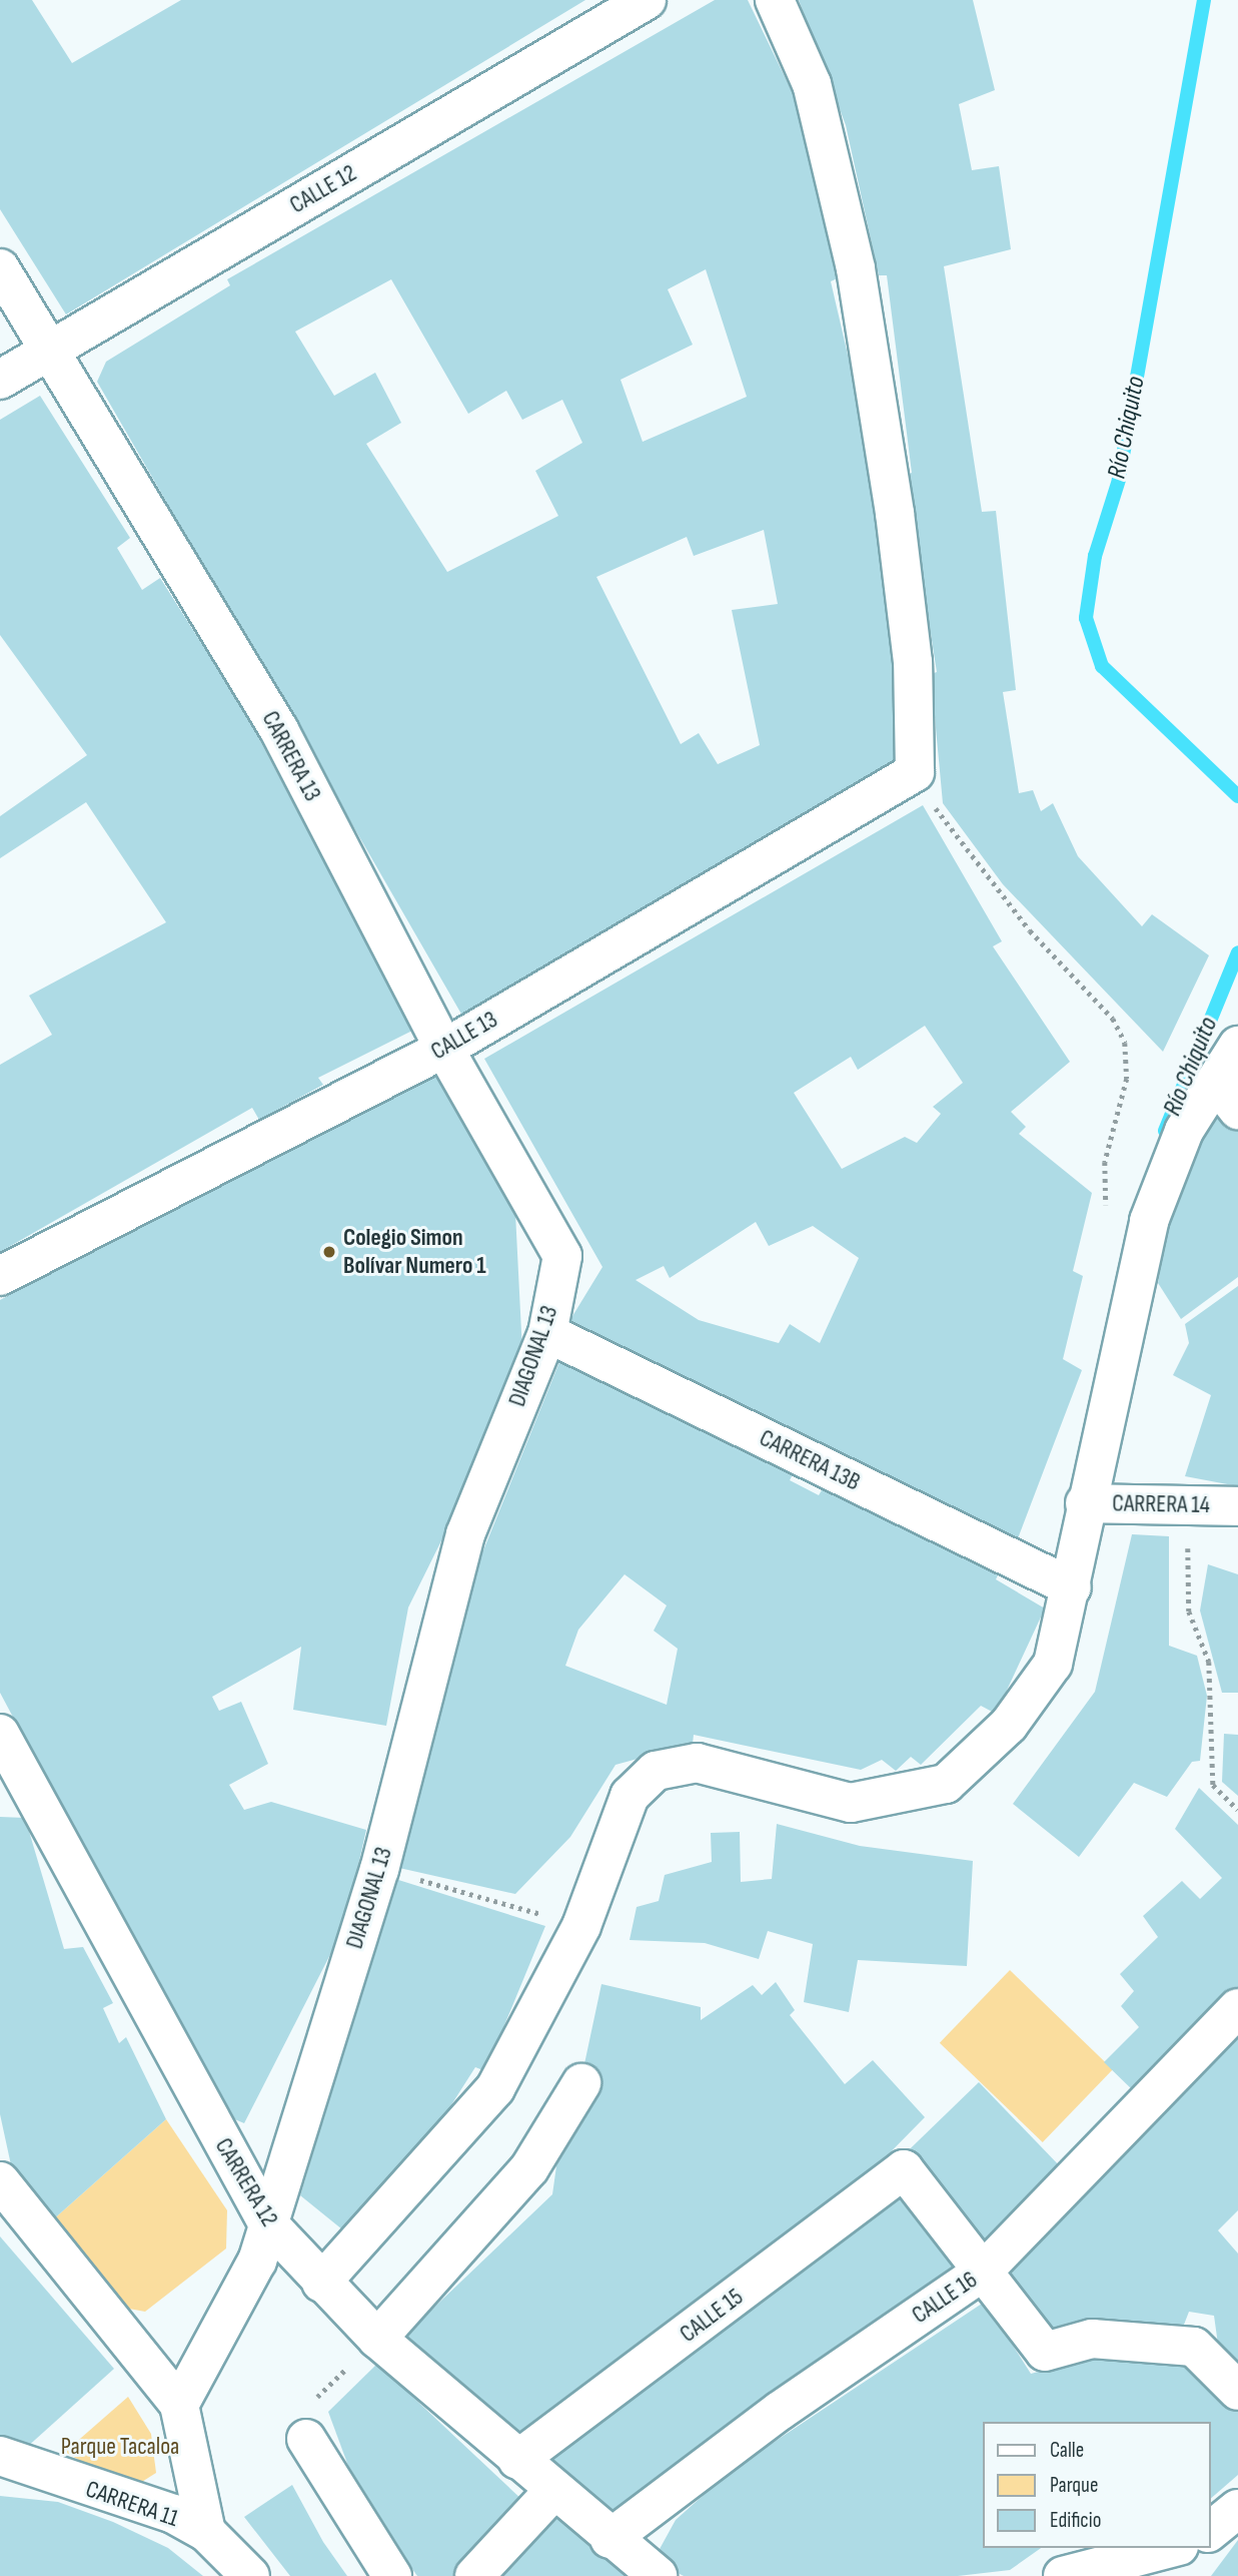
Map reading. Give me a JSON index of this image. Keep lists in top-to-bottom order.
{
  "streets": {
    "street": [
      "CALLE 12",
      "CARRERA 13",
      "CALLE 13",
      "DIAGONAL 13",
      "CARRERA 13B",
      "CARRERA 14",
      "CARRERA 12",
      "CALLE 16",
      "CALLE 15",
      "CARRERA 11"
    ]
  },
  "crossings": [
    ["CALLE 12", "CARRERA 13"],
    ["CARRERA 13", "CALLE 13"],
    ["CARRERA 13", "DIAGONAL 13"],
    ["DIAGONAL 13", "CARRERA 13B"],
    ["DIAGONAL 13", "CARRERA 12"],
    ["CARRERA 12", "CALLE 16"],
    ["CARRERA 12", "CALLE 15"],
    ["CALLE 16", "CALLE 15"]
  ],
  "water": ["Río Chiquito"],
  "parks": ["Parque Tacaloa"],
  "places": ["Colegio Simon Bolívar Numero 1"],
  "legend": ["Calle", "Parque", "Edificio"]
}
